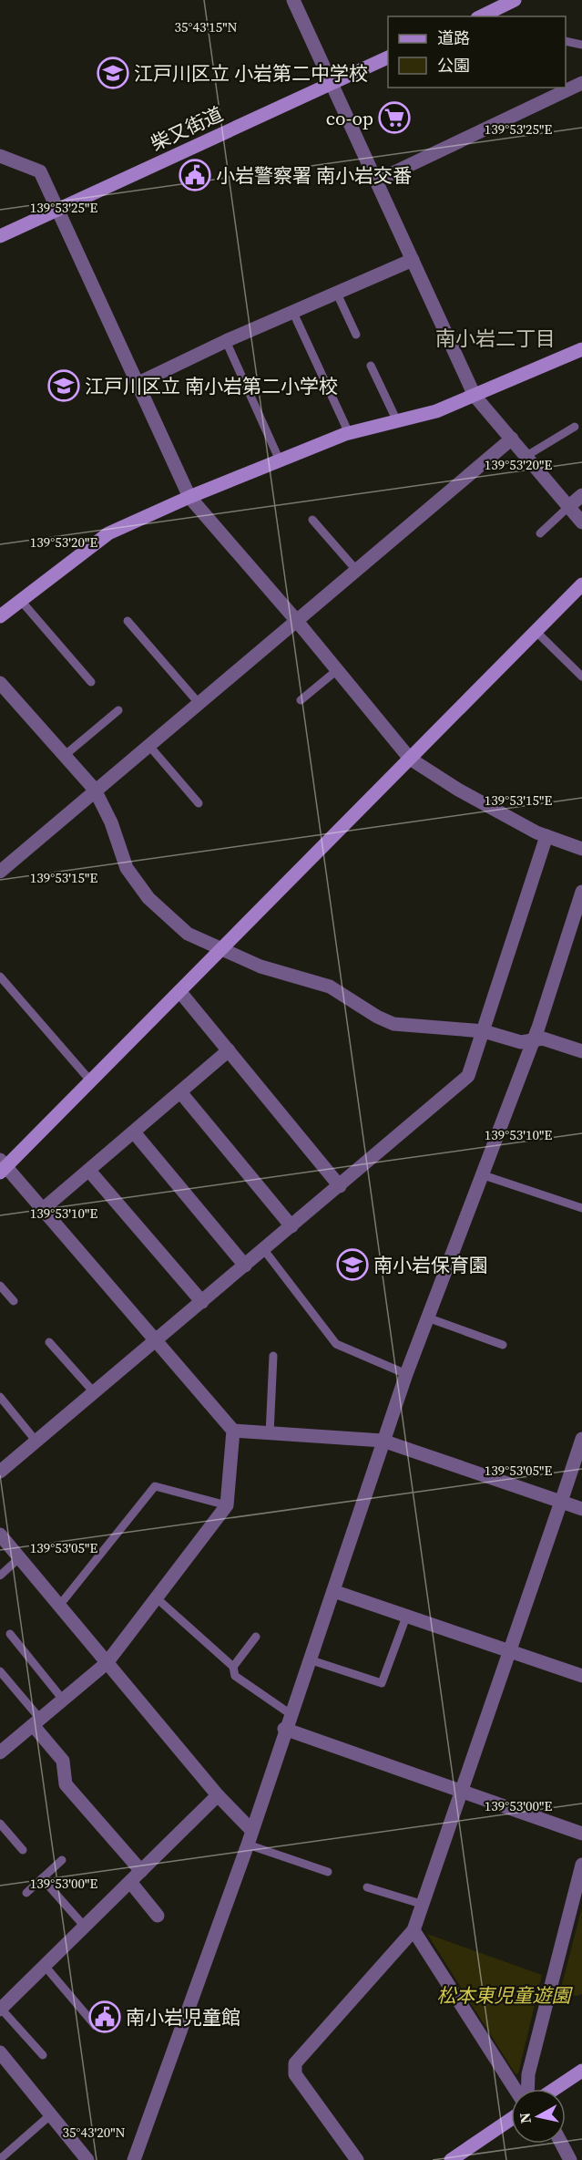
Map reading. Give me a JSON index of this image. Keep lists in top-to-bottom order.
{
  "streets": {
    "street": ["柴又街道"]
  },
  "districts": ["南小岩二丁目"],
  "parks": ["松本東児童遊園"],
  "places": {
    "school or university": ["江戸川区立 小岩第二中学校", "江戸川区立 南小岩第二小学校", "南小岩保育園"],
    "supermarket": ["co-op"],
    "public building": ["小岩警察署 南小岩交番", "南小岩児童館"]
  },
  "legend": ["道路", "公園"],
  "north": "left",
  "coordinates": [
    "35°43'15\"N",
    "139°53'25\"E",
    "139°53'20\"E",
    "139°53'15\"E",
    "139°53'10\"E",
    "139°53'05\"E",
    "139°53'00\"E",
    "35°43'20\"N"
  ]
}
